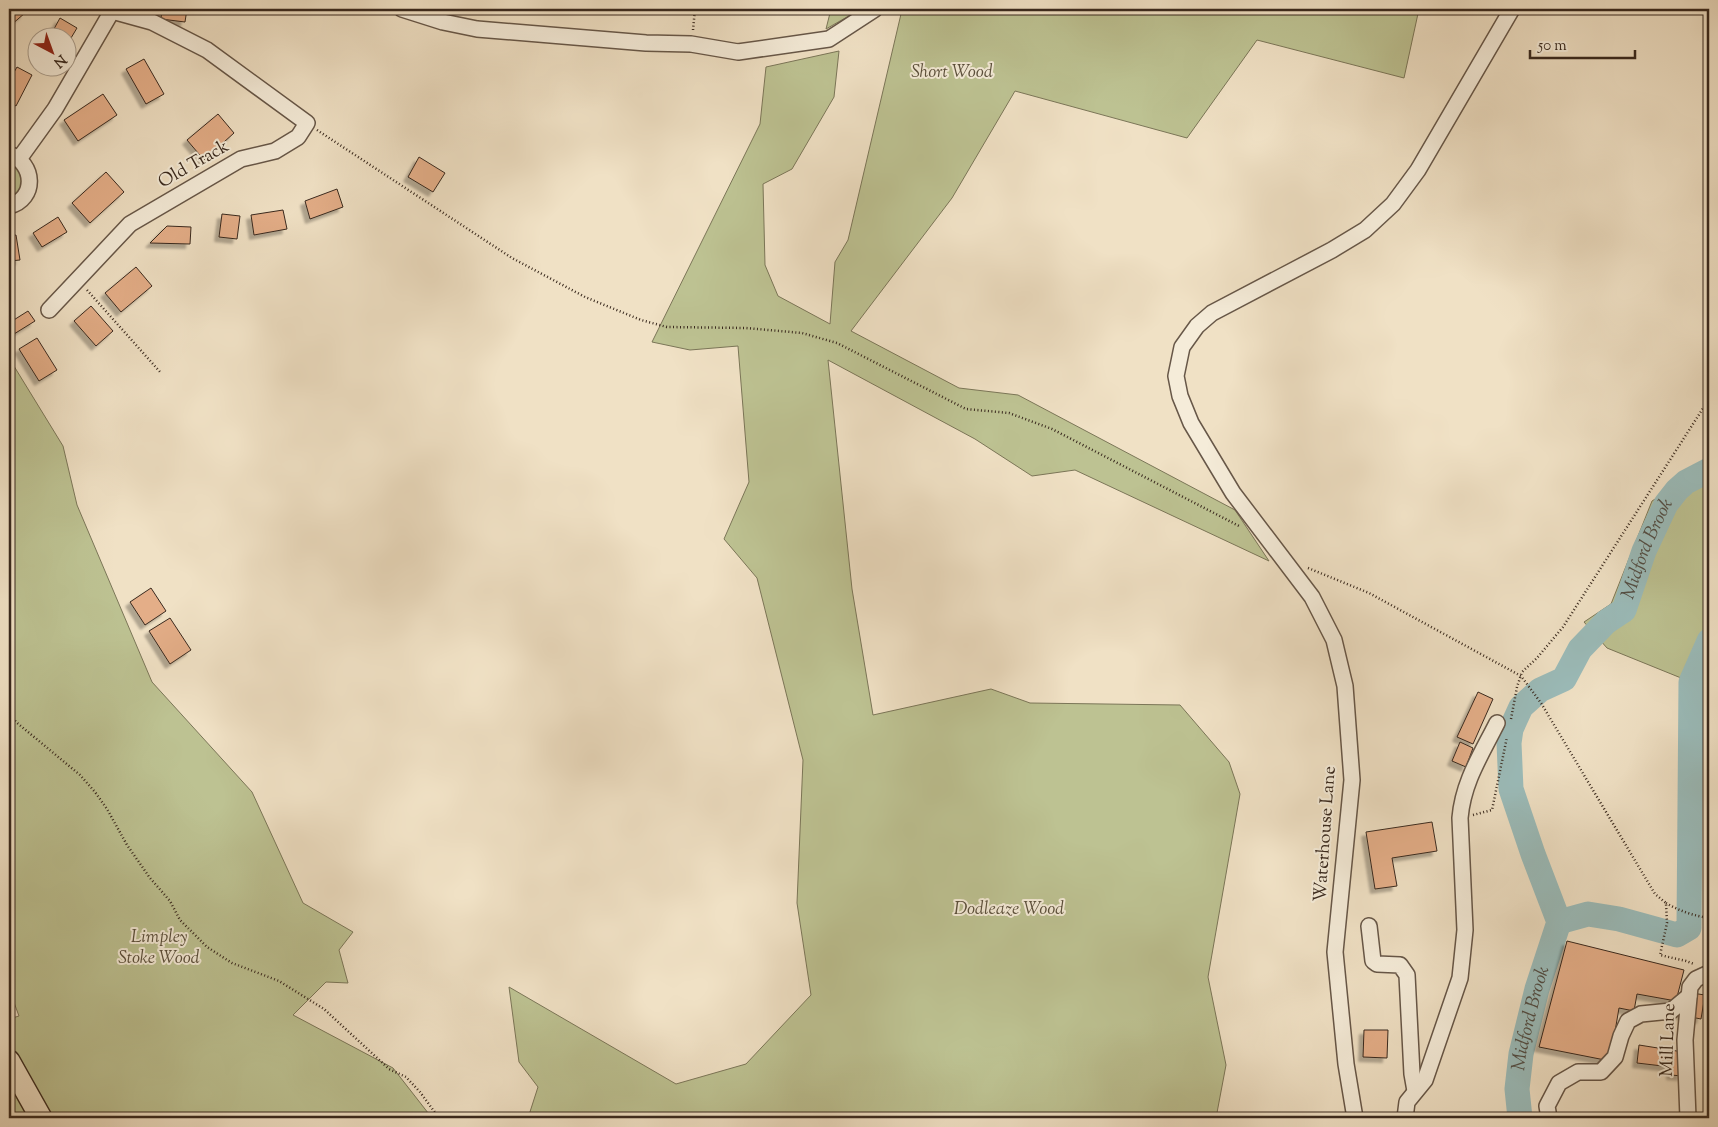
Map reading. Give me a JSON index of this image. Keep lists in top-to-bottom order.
{
  "streets": {
    "street": ["Old Track", "Waterhouse Lane", "Mill Lane"]
  },
  "water": ["Midford Brook"],
  "parks": ["Short Wood", "Dodleaze Wood", "Limpley Stoke Wood"],
  "scale_bar": "50 m",
  "north": "bottom right"
}
